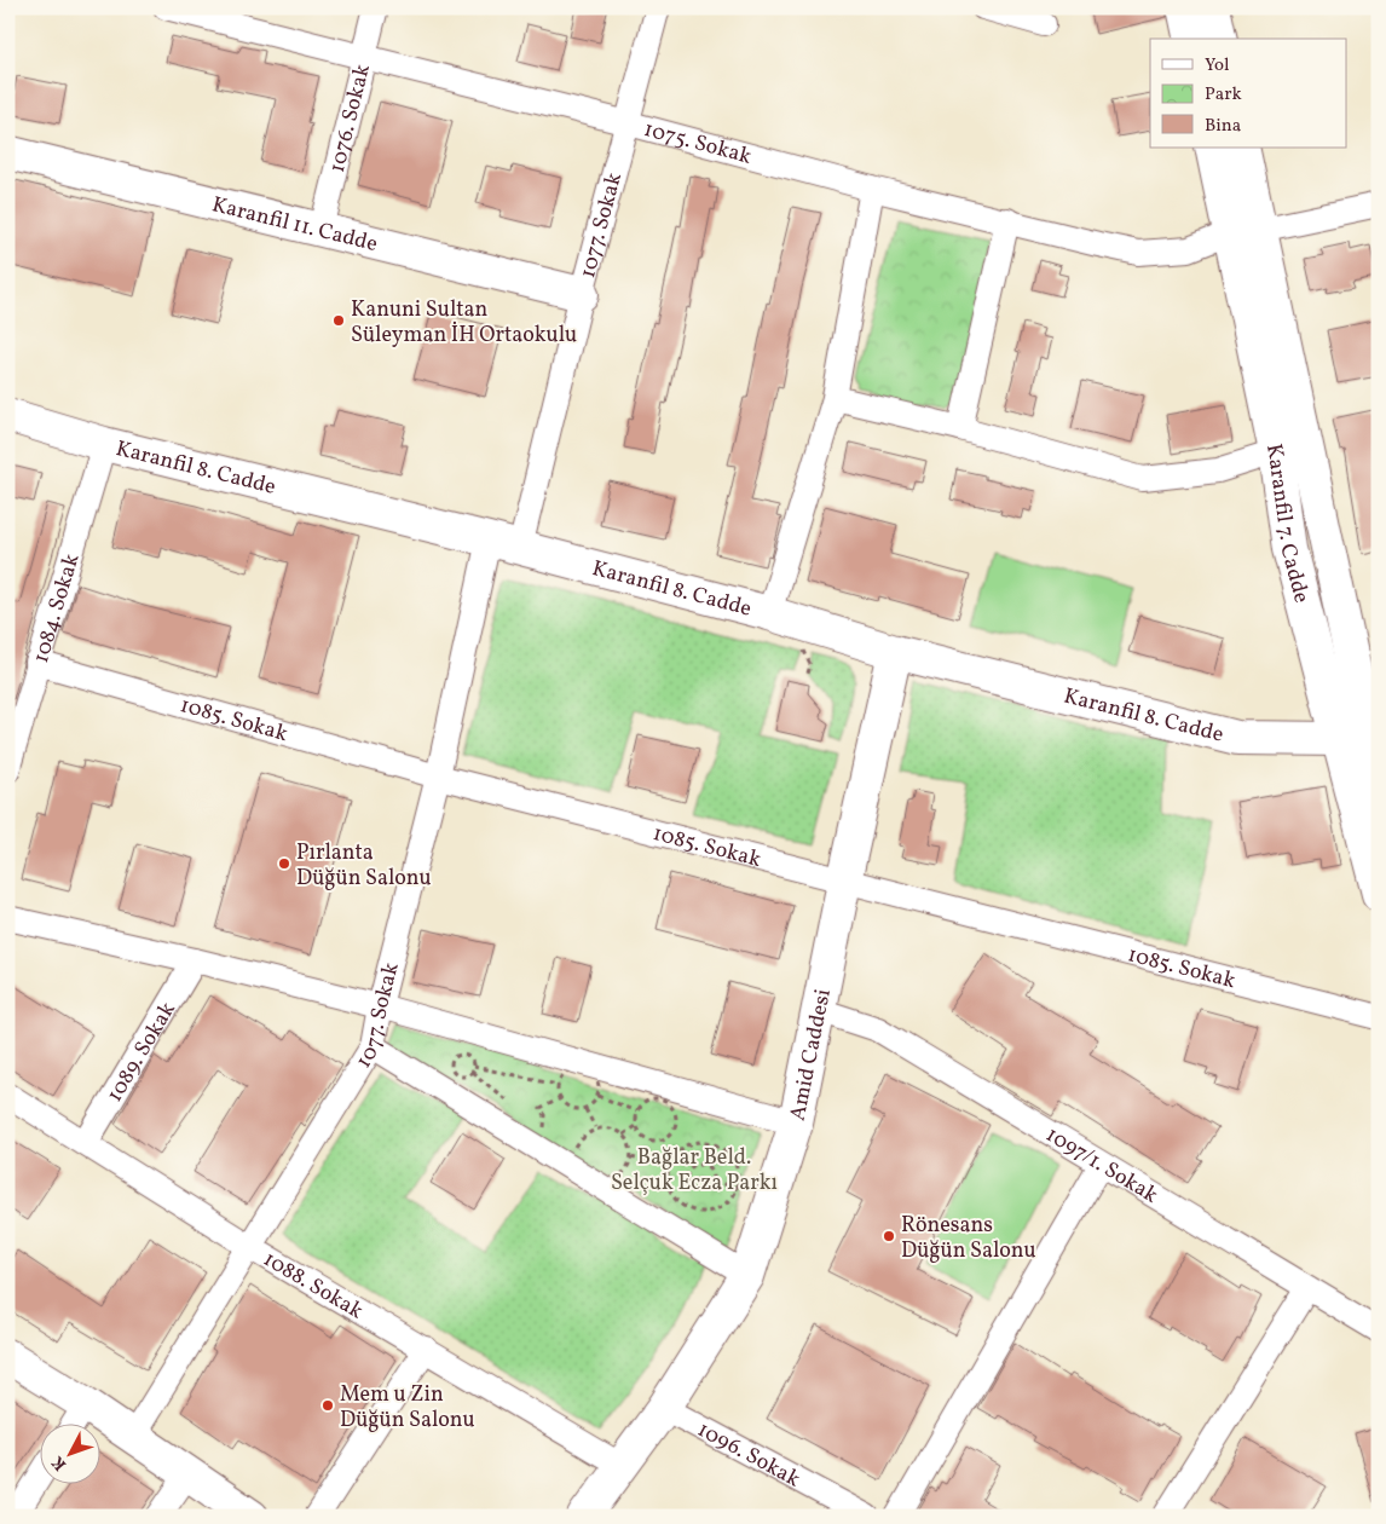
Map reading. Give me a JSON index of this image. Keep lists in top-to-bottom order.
{
  "streets": {
    "street": [
      "1076. Sokak",
      "1075. Sokak",
      "Karanfil 11. Cadde",
      "1077. Sokak",
      "Karanfil 8. Cadde",
      "Karanfil 7. Cadde",
      "1084. Sokak",
      "1085. Sokak",
      "1089. Sokak",
      "Amid Caddesi",
      "1097/1. Sokak",
      "1088. Sokak",
      "1096. Sokak"
    ]
  },
  "crossings": [
    ["1076. Sokak", "1075. Sokak"],
    ["1076. Sokak", "Karanfil 11. Cadde"],
    ["1075. Sokak", "1077. Sokak"],
    ["1075. Sokak", "Karanfil 7. Cadde"],
    ["Karanfil 11. Cadde", "1077. Sokak"],
    ["1077. Sokak", "Karanfil 8. Cadde"],
    ["1077. Sokak", "1085. Sokak"],
    ["1077. Sokak", "1088. Sokak"],
    ["Karanfil 8. Cadde", "Karanfil 7. Cadde"],
    ["Karanfil 8. Cadde", "1084. Sokak"],
    ["Karanfil 8. Cadde", "Amid Caddesi"],
    ["1084. Sokak", "1085. Sokak"],
    ["1085. Sokak", "Amid Caddesi"],
    ["1089. Sokak", "1088. Sokak"],
    ["Amid Caddesi", "1097/1. Sokak"],
    ["Amid Caddesi", "1088. Sokak"],
    ["Amid Caddesi", "1096. Sokak"]
  ],
  "parks": ["Bağlar Beld. Selçuk Ecza Parkı"],
  "places": [
    "Kanuni Sultan Süleyman İH Ortaokulu",
    "Pırlanta Düğün Salonu",
    "Rönesans Düğün Salonu",
    "Mem u Zin Düğün Salonu"
  ],
  "legend": ["Yol", "Park", "Bina"],
  "north": "bottom left"
}
